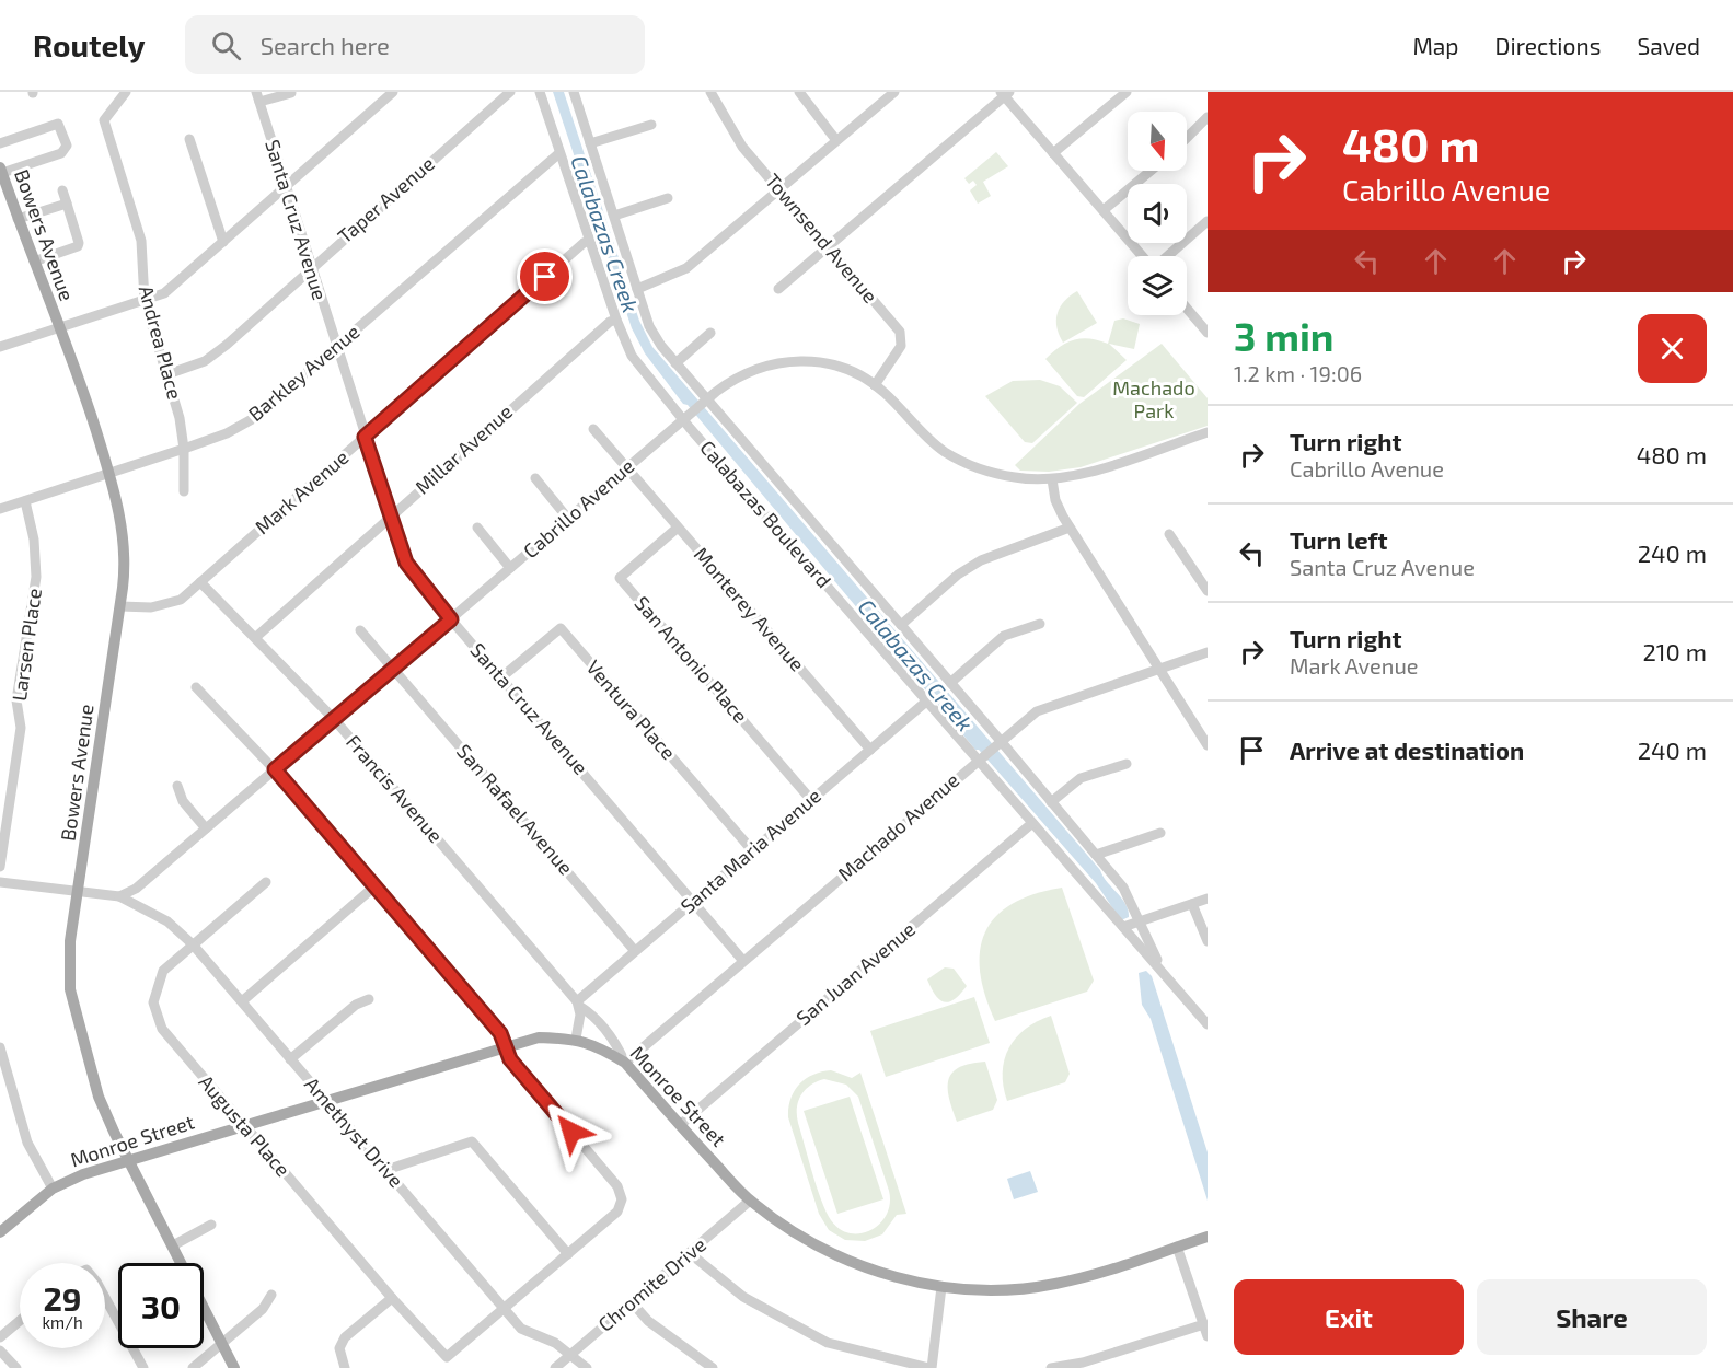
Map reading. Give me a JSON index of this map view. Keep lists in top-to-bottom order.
{
  "streets": {
    "main road": ["Bowers Avenue", "Monroe Street"],
    "street": [
      "Taper Avenue",
      "Santa Cruz Avenue",
      "Townsend Avenue",
      "Andrea Place",
      "Barkley Avenue",
      "Millar Avenue",
      "Mark Avenue",
      "Cabrillo Avenue",
      "Calabazas Boulevard",
      "Monterey Avenue",
      "Larsen Place",
      "San Antonio Place",
      "Ventura Place",
      "Francis Avenue",
      "San Rafael Avenue",
      "Machado Avenue",
      "Santa Maria Avenue",
      "San Juan Avenue",
      "Augusta Place",
      "Amethyst Drive",
      "Chromite Drive"
    ]
  },
  "crossings": [
    ["Taper Avenue", "Santa Cruz Avenue"],
    ["Taper Avenue", "Andrea Place"],
    ["Santa Cruz Avenue", "Barkley Avenue"],
    ["Santa Cruz Avenue", "Millar Avenue"],
    ["Santa Cruz Avenue", "Mark Avenue"],
    ["Santa Cruz Avenue", "Cabrillo Avenue"],
    ["Santa Cruz Avenue", "Ventura Place"],
    ["Santa Cruz Avenue", "Machado Avenue"],
    ["Santa Cruz Avenue", "Santa Maria Avenue"],
    ["Bowers Avenue", "Barkley Avenue"],
    ["Bowers Avenue", "Mark Avenue"],
    ["Bowers Avenue", "Monroe Street"],
    ["Townsend Avenue", "Cabrillo Avenue"],
    ["Andrea Place", "Barkley Avenue"],
    ["Barkley Avenue", "Calabazas Boulevard"],
    ["Barkley Avenue", "Larsen Place"],
    ["Millar Avenue", "Calabazas Boulevard"],
    ["Millar Avenue", "Francis Avenue"],
    ["Mark Avenue", "Calabazas Boulevard"],
    ["Mark Avenue", "Francis Avenue"],
    ["Cabrillo Avenue", "Calabazas Boulevard"],
    ["Cabrillo Avenue", "Monterey Avenue"],
    ["Cabrillo Avenue", "Francis Avenue"],
    ["Cabrillo Avenue", "San Rafael Avenue"],
    ["Cabrillo Avenue", "Amethyst Drive"],
    ["Calabazas Boulevard", "Machado Avenue"],
    ["Calabazas Boulevard", "Santa Maria Avenue"],
    ["Calabazas Boulevard", "San Juan Avenue"],
    ["Monterey Avenue", "San Antonio Place"],
    ["Monterey Avenue", "Santa Maria Avenue"],
    ["San Antonio Place", "Santa Maria Avenue"],
    ["Ventura Place", "Santa Maria Avenue"],
    ["Francis Avenue", "Machado Avenue"],
    ["Francis Avenue", "Santa Maria Avenue"],
    ["Francis Avenue", "Monroe Street"],
    ["San Rafael Avenue", "Santa Maria Avenue"],
    ["Machado Avenue", "Monroe Street"],
    ["San Juan Avenue", "Monroe Street"],
    ["Monroe Street", "Augusta Place"],
    ["Monroe Street", "Amethyst Drive"],
    ["Monroe Street", "Chromite Drive"],
    ["Augusta Place", "Amethyst Drive"],
    ["Amethyst Drive", "Chromite Drive"]
  ],
  "water": ["Calabazas Creek"],
  "parks": ["Machado Park"],
  "north": "bottom",
  "page": {
    "header": "Routely",
    "search": "Search here",
    "nav": ["Map", "Directions", "Saved"],
    "turn": ["480 m", "Cabrillo Avenue"],
    "heading": ["3 min", "1.2 km · 19:06"],
    "list": [
      {
        "name": "Turn right",
        "note": "Cabrillo Avenue",
        "value": "480 m"
      },
      {
        "name": "Turn left",
        "note": "Santa Cruz Avenue",
        "value": "240 m"
      },
      {
        "name": "Turn right",
        "note": "Mark Avenue",
        "value": "210 m"
      },
      {
        "name": "Arrive at destination",
        "value": "240 m"
      }
    ],
    "speed": "29 km/h",
    "limit": "30",
    "buttons": ["Exit", "Share"]
  }
}
